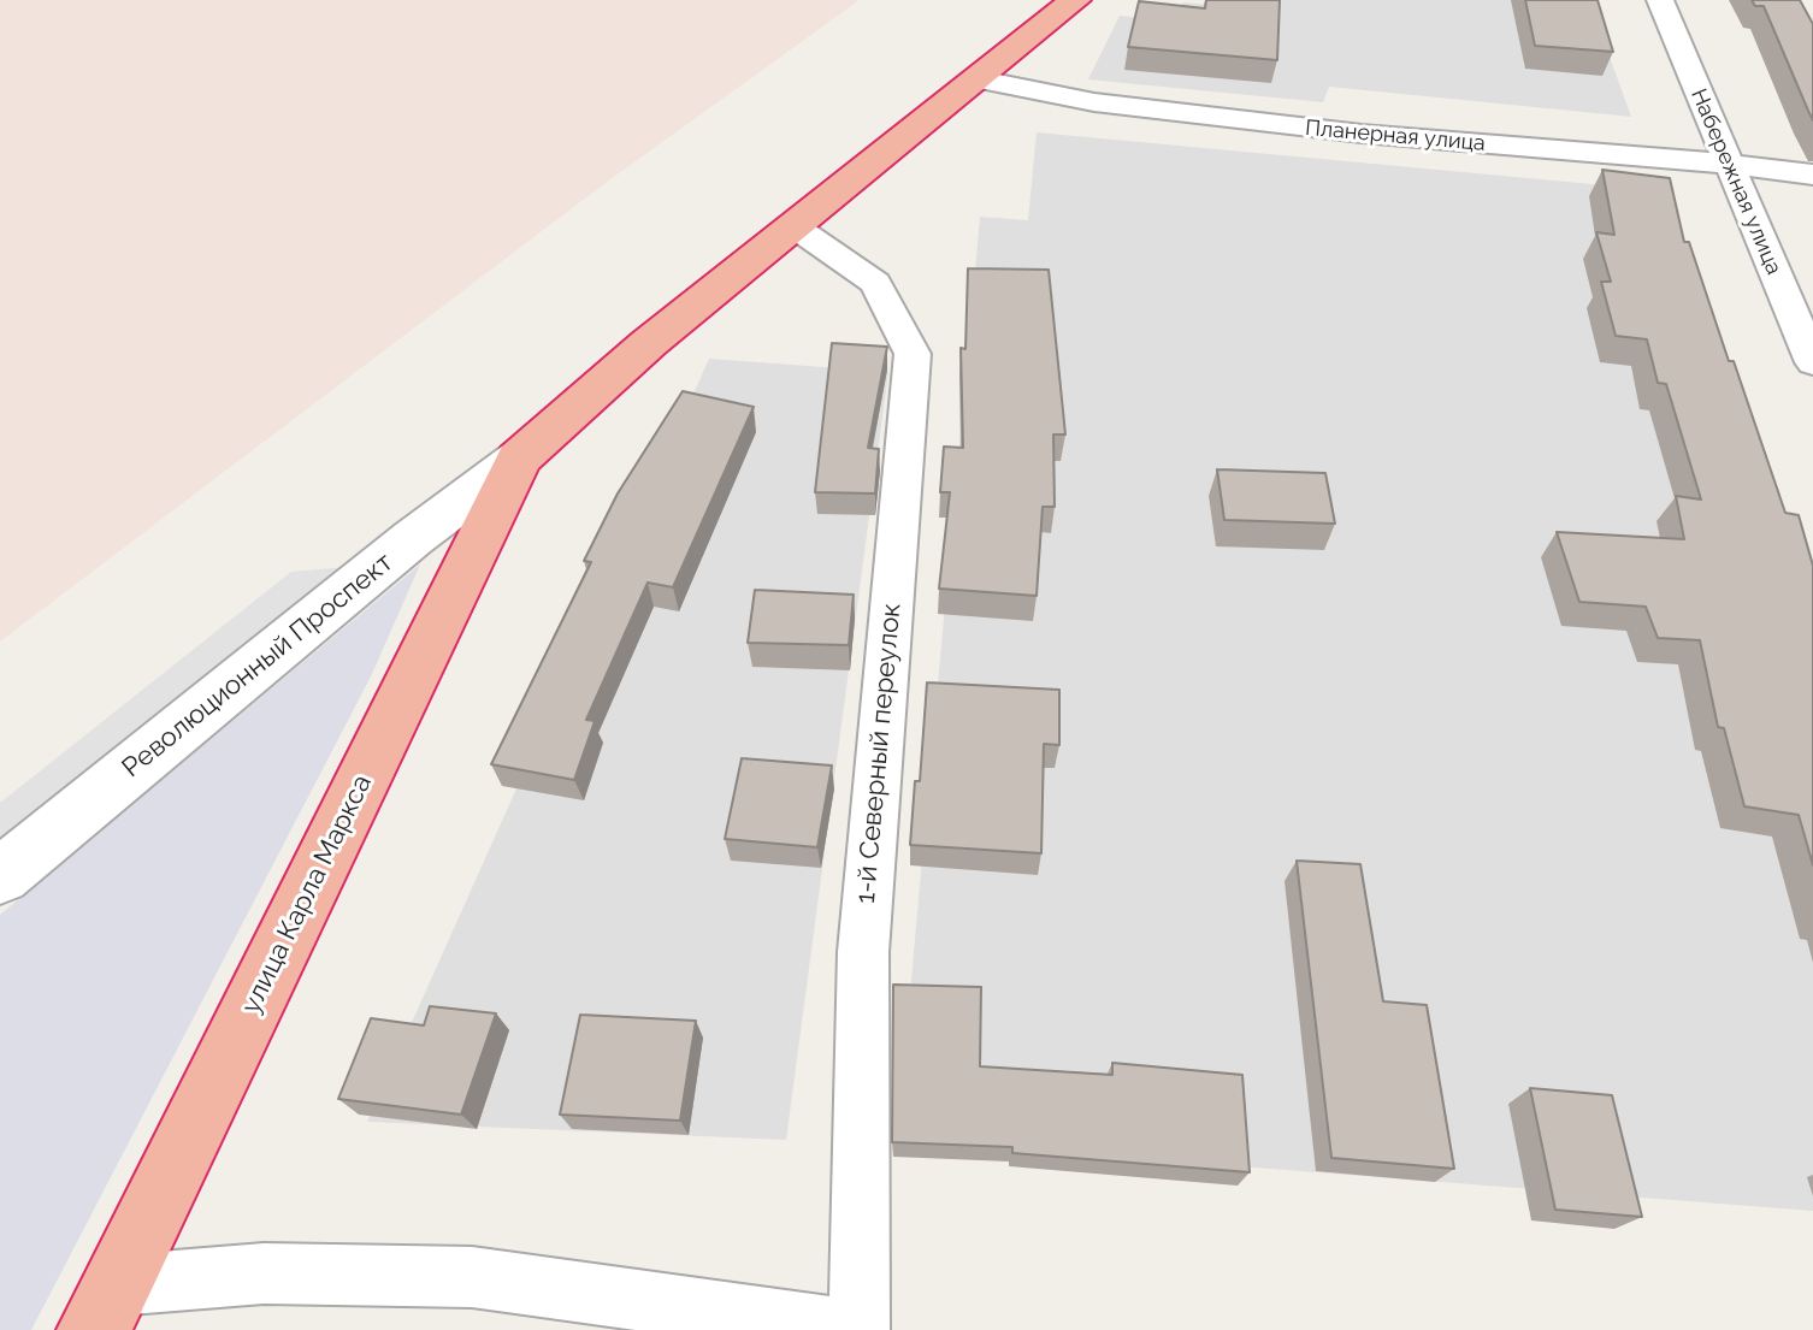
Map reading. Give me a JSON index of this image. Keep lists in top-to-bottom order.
{
  "streets": {
    "highway": ["улица Карла Маркса"],
    "street": [
      "Планерная улица",
      "Набережная улица",
      "Революционный Проспект",
      "1-й Северный переулок"
    ]
  },
  "crossings": [
    ["Планерная улица", "Набережная улица"],
    ["Революционный Проспект", "улица Карла Маркса"]
  ]
}
